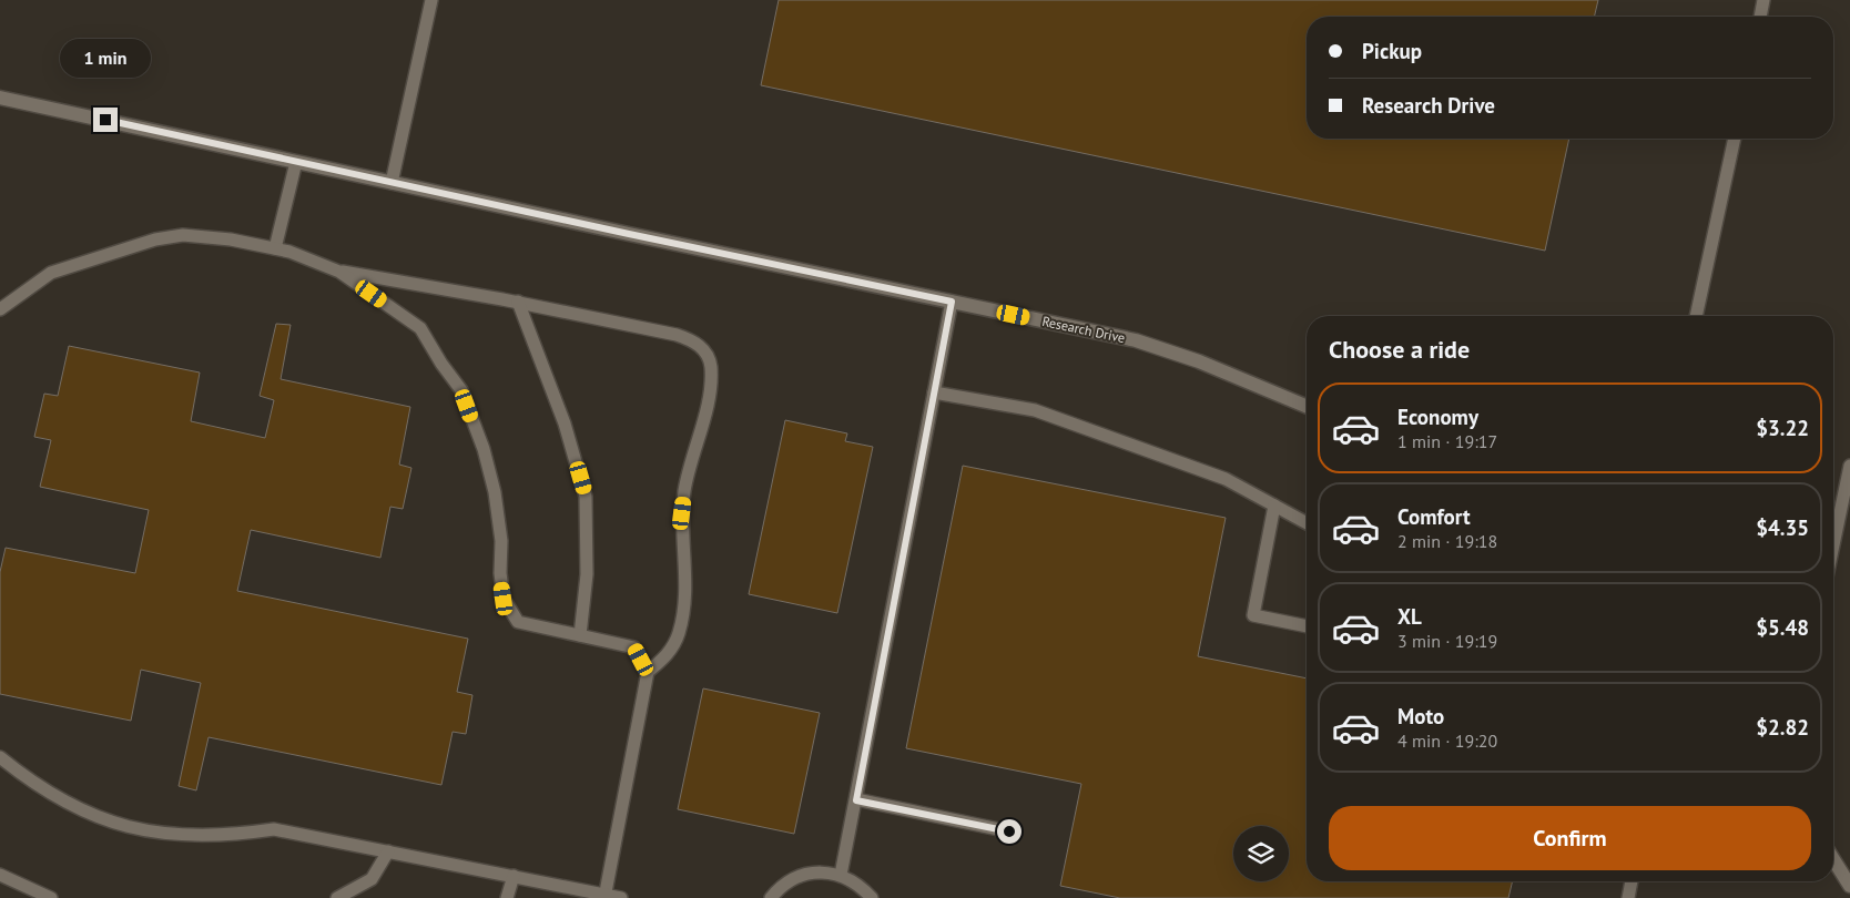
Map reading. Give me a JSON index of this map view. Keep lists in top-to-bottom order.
{
  "streets": {
    "street": ["Research Drive"]
  },
  "page": {
    "banner": ["Pickup", "Research Drive"],
    "bubble": "1 min",
    "heading": "Choose a ride",
    "list": [
      {
        "name": "Economy",
        "note": "1 min · 19:17",
        "value": "$3.22"
      },
      {
        "name": "Comfort",
        "note": "2 min · 19:18",
        "value": "$4.35"
      },
      {
        "name": "XL",
        "note": "3 min · 19:19",
        "value": "$5.48"
      },
      {
        "name": "Moto",
        "note": "4 min · 19:20",
        "value": "$2.82"
      }
    ],
    "buttons": "Confirm"
  }
}
